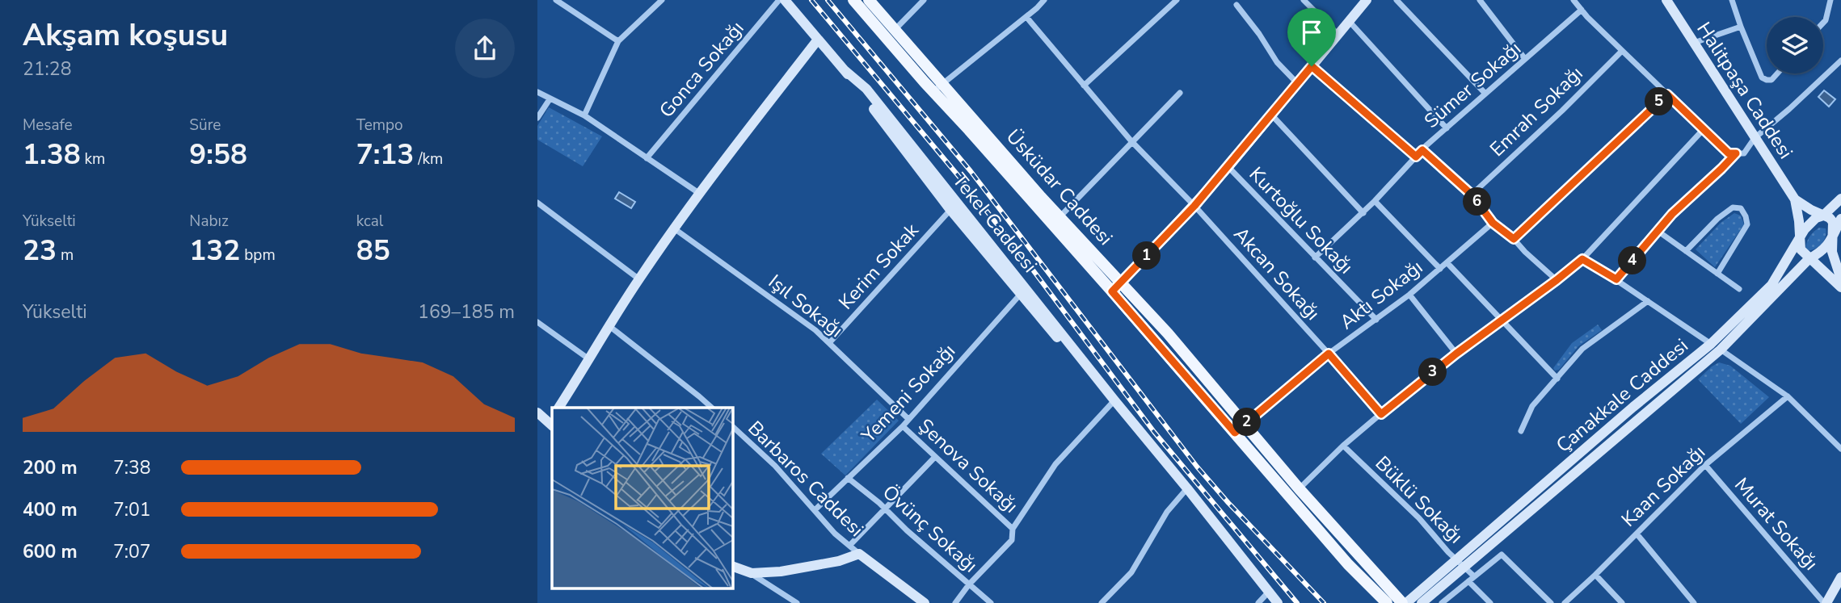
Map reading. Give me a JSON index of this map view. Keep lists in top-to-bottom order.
{
  "streets": {
    "main road": ["Üsküdar Caddesi"],
    "street": [
      "Gonca Sokağı",
      "Sümer Sokağı",
      "Halitpaşa Caddesi",
      "Emrah Sokağı",
      "Kurtoğlu Sokağı",
      "Tekel Caddesi",
      "Kerim Sokak",
      "Akcan Sokağı",
      "Aktı Sokağı",
      "Işıl Sokağı",
      "Yemeni Sokağı",
      "Çanakkale Caddesi",
      "Şenova Sokağı",
      "Barbaros Caddesi",
      "Kaan Sokağı",
      "Büklü Sokağı",
      "Murat Sokağı",
      "Övünç Sokağı"
    ]
  },
  "crossings": [
    ["Sümer Sokağı", "Kurtoğlu Sokağı"],
    ["Üsküdar Caddesi", "Aktı Sokağı"],
    ["Üsküdar Caddesi", "Çanakkale Caddesi"],
    ["Kurtoğlu Sokağı", "Aktı Sokağı"],
    ["Tekel Caddesi", "Kerim Sokak"],
    ["Tekel Caddesi", "Yemeni Sokağı"],
    ["Kerim Sokak", "Işıl Sokağı"],
    ["Akcan Sokağı", "Aktı Sokağı"],
    ["Işıl Sokağı", "Yemeni Sokağı"],
    ["Yemeni Sokağı", "Şenova Sokağı"],
    ["Yemeni Sokağı", "Barbaros Caddesi"],
    ["Yemeni Sokağı", "Övünç Sokağı"],
    ["Kaan Sokağı", "Murat Sokağı"]
  ],
  "page": {
    "heading": ["Akşam koşusu", "21:28"],
    "pins": [
      "5",
      "6",
      "1",
      "4",
      "3",
      "2"
    ],
    "stats": [
      ["Mesafe", "1.38 km"],
      ["Süre", "9:58"],
      ["Tempo", "7:13 /km"],
      ["Yükselti", "23 m"],
      ["Nabız", "132 bpm"],
      ["kcal", "85"]
    ],
    "chart": ["Yükselti", "169–185 m"],
    "list": [
      {
        "name": "200 m",
        "note": "7:38"
      },
      {
        "name": "400 m",
        "note": "7:01"
      },
      {
        "name": "600 m",
        "note": "7:07"
      }
    ]
  }
}
